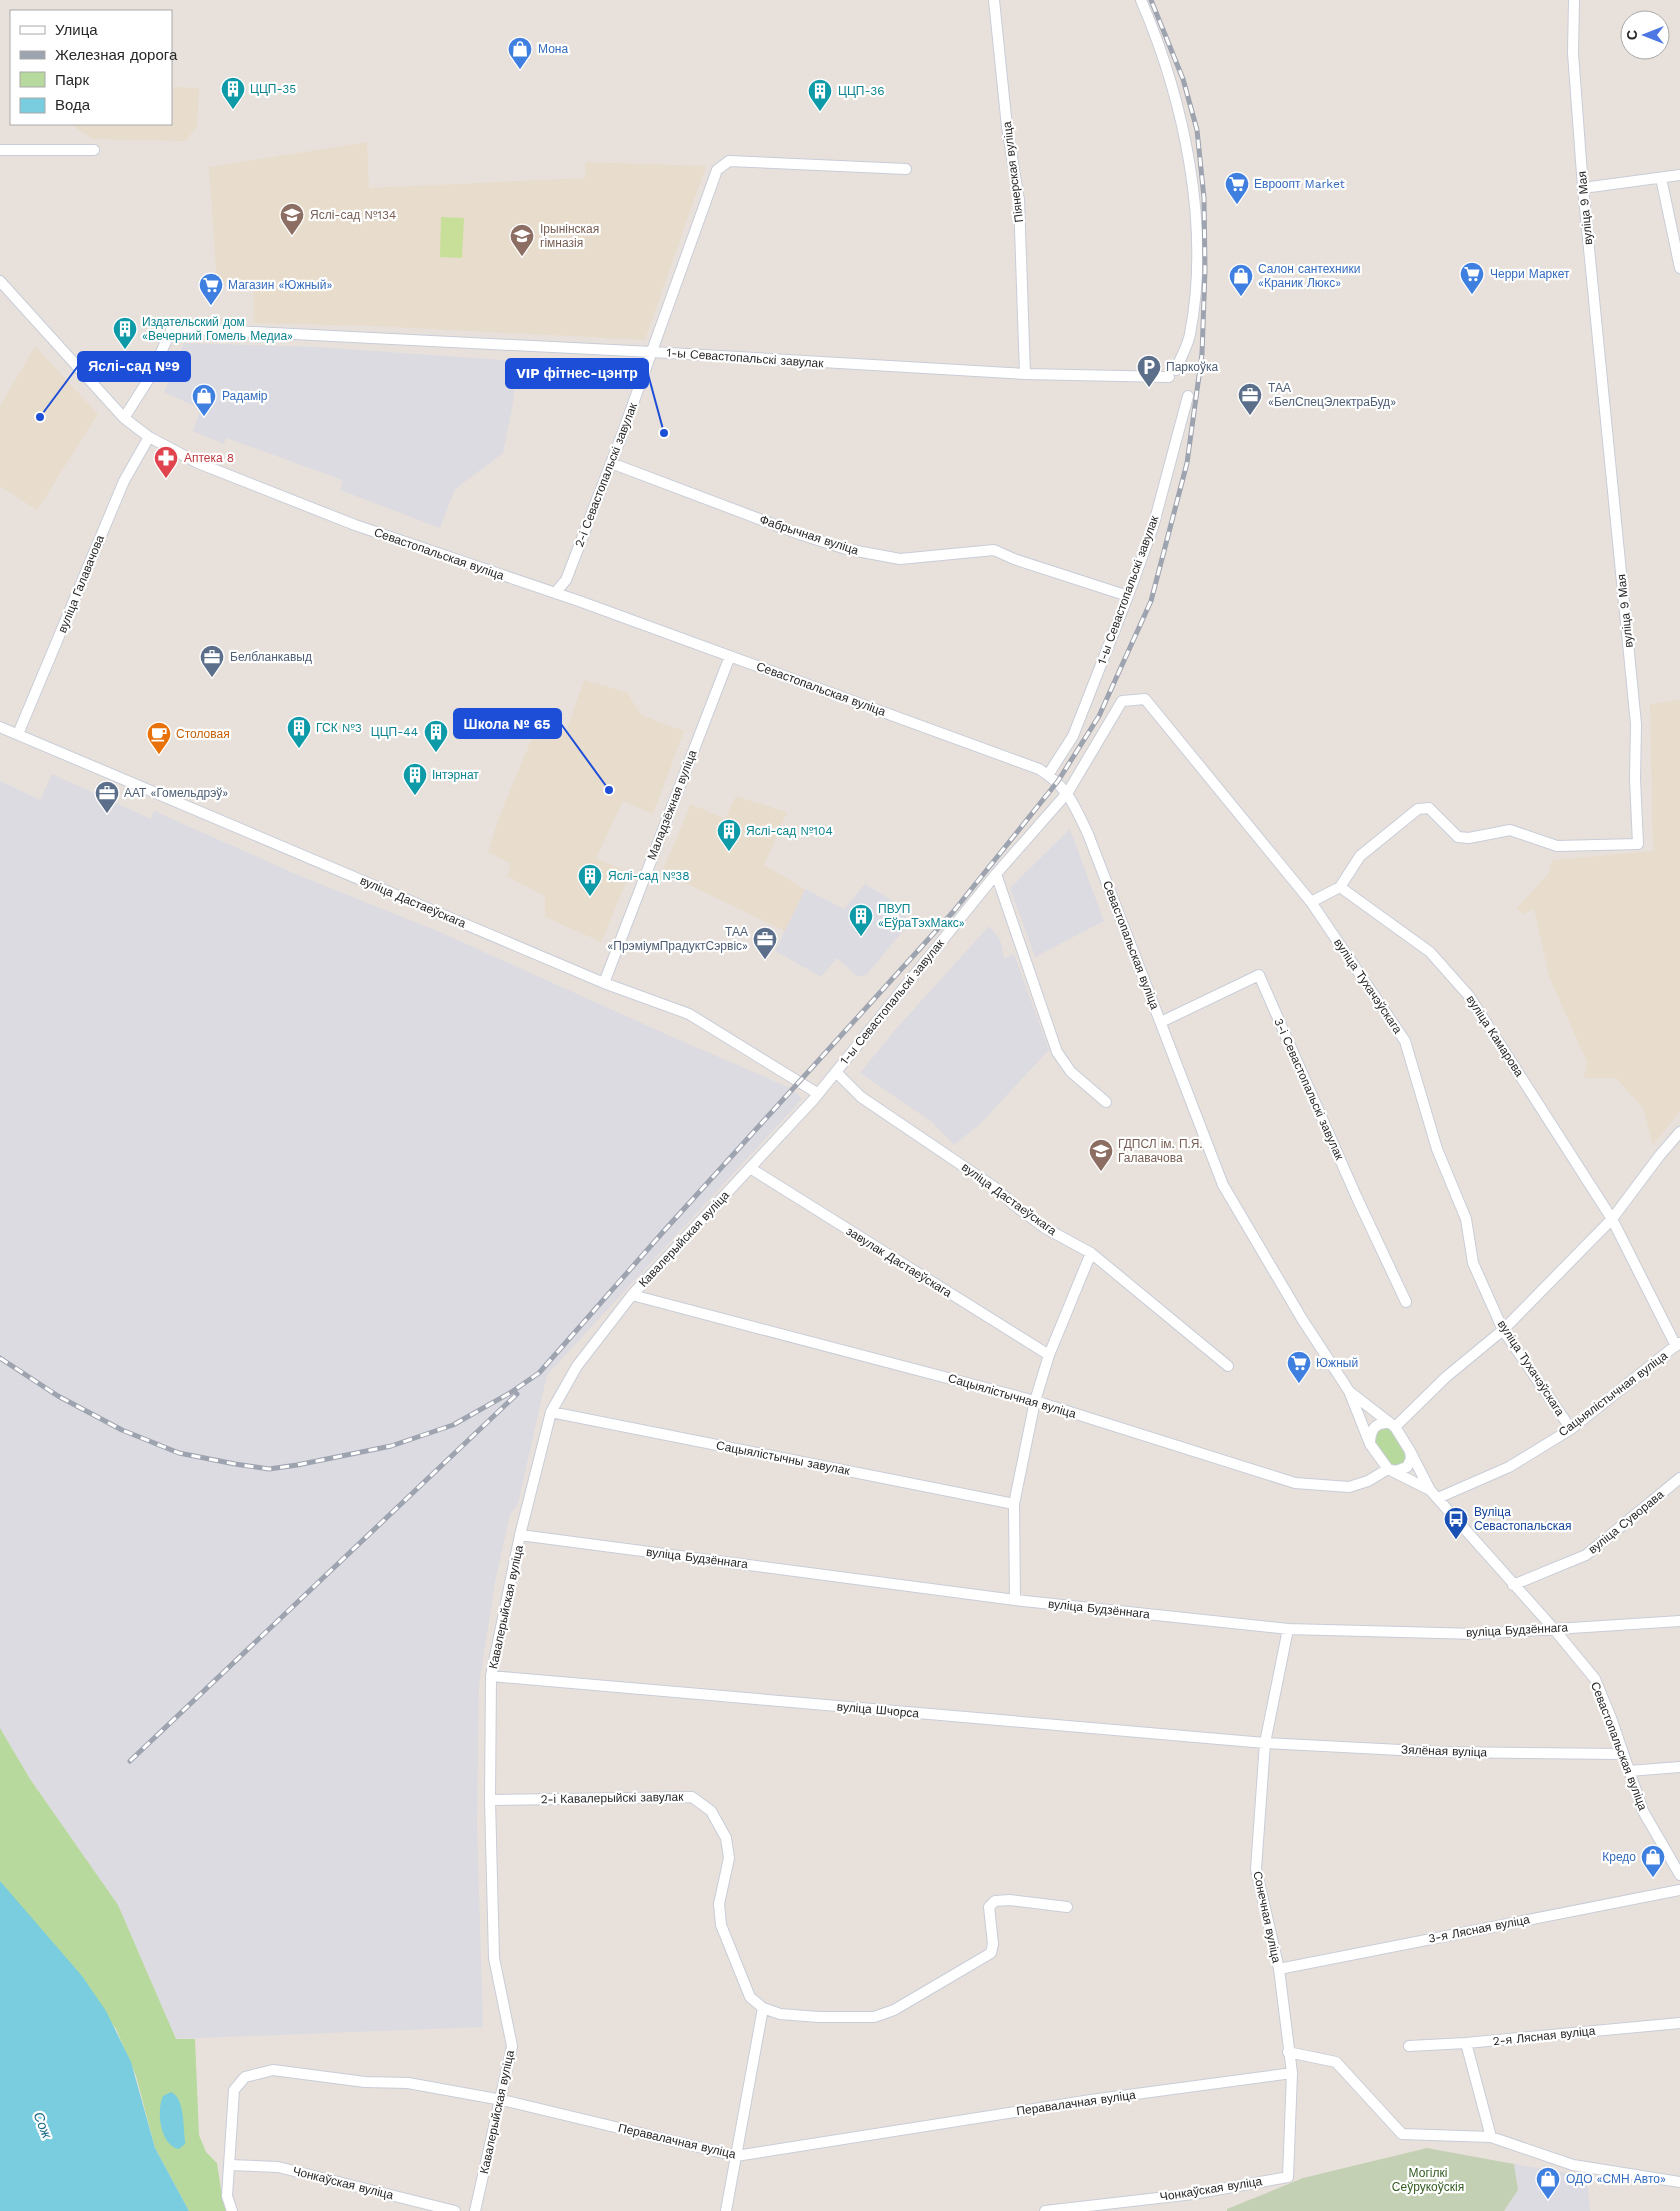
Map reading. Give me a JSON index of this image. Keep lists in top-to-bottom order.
{
  "streets": {
    "street": [
      "Піянерская вуліца",
      "вуліца 9 Мая",
      "1-ы Севастопальскі завулак",
      "2-і Севастопальскі завулак",
      "Фабрычная вуліца",
      "Севастопальская вуліца",
      "вуліца Галавачова",
      "Маладзёжная вуліца",
      "вуліца Дастаеўскага",
      "вуліца Тухачэўскага",
      "вуліца Камарова",
      "3-і Севастопальскі завулак",
      "Кавалерыйская вуліца",
      "завулак Дастаеўскага",
      "Сацыялістычная вуліца",
      "Сацыялістычны завулак",
      "вуліца Суворава",
      "вуліца Будзённага",
      "вуліца Шчорса",
      "Зялёная вуліца",
      "2-і Кавалерыйскі завулак",
      "Сонечная вуліца",
      "3-я Лясная вуліца",
      "2-я Лясная вуліца",
      "Перавалачная вуліца",
      "Чонкаўская вуліца"
    ]
  },
  "crossings": [
    ["Піянерская вуліца", "1-ы Севастопальскі завулак"],
    ["вуліца 9 Мая", "вуліца Тухачэўскага"],
    ["вуліца 9 Мая", "вуліца Камарова"],
    ["1-ы Севастопальскі завулак", "2-і Севастопальскі завулак"],
    ["1-ы Севастопальскі завулак", "Фабрычная вуліца"],
    ["1-ы Севастопальскі завулак", "Севастопальская вуліца"],
    ["1-ы Севастопальскі завулак", "вуліца Дастаеўскага"],
    ["1-ы Севастопальскі завулак", "вуліца Тухачэўскага"],
    ["1-ы Севастопальскі завулак", "Кавалерыйская вуліца"],
    ["2-і Севастопальскі завулак", "Фабрычная вуліца"],
    ["2-і Севастопальскі завулак", "Севастопальская вуліца"],
    ["Севастопальская вуліца", "вуліца Галавачова"],
    ["Севастопальская вуліца", "Маладзёжная вуліца"],
    ["Севастопальская вуліца", "вуліца Тухачэўскага"],
    ["Севастопальская вуліца", "3-і Севастопальскі завулак"],
    ["Севастопальская вуліца", "Сацыялістычная вуліца"],
    ["Севастопальская вуліца", "вуліца Суворава"],
    ["Севастопальская вуліца", "вуліца Будзённага"],
    ["Севастопальская вуліца", "Зялёная вуліца"],
    ["вуліца Галавачова", "вуліца Дастаеўскага"],
    ["Маладзёжная вуліца", "вуліца Дастаеўскага"],
    ["вуліца Дастаеўскага", "Кавалерыйская вуліца"],
    ["вуліца Тухачэўскага", "Сацыялістычная вуліца"],
    ["вуліца Камарова", "Сацыялістычная вуліца"],
    ["Кавалерыйская вуліца", "завулак Дастаеўскага"],
    ["Кавалерыйская вуліца", "Сацыялістычная вуліца"],
    ["Кавалерыйская вуліца", "Сацыялістычны завулак"],
    ["Кавалерыйская вуліца", "вуліца Будзённага"],
    ["Кавалерыйская вуліца", "вуліца Шчорса"],
    ["Кавалерыйская вуліца", "2-і Кавалерыйскі завулак"],
    ["Кавалерыйская вуліца", "Перавалачная вуліца"],
    ["вуліца Будзённага", "Сонечная вуліца"],
    ["вуліца Шчорса", "Зялёная вуліца"],
    ["вуліца Шчорса", "Сонечная вуліца"],
    ["Зялёная вуліца", "Сонечная вуліца"],
    ["Сонечная вуліца", "3-я Лясная вуліца"],
    ["Сонечная вуліца", "Перавалачная вуліца"],
    ["Сонечная вуліца", "Чонкаўская вуліца"],
    ["Перавалачная вуліца", "Чонкаўская вуліца"]
  ],
  "water": ["Сож"],
  "parks": ["Могілкі Сеўрукоўскія"],
  "places": {
    "shop": [
      "Мона",
      "Салон сантехники «Краник Люкс»",
      "Радамір",
      "Кредо",
      "ОДО «СМН Авто»"
    ],
    "building": [
      "ЦЦП-35",
      "ЦЦП-36",
      "Издательский дом «Вечерний Гомель Медиа»",
      "ГСК №3",
      "ЦЦП-44",
      "Інтэрнат",
      "Яслі-сад №104",
      "Яслі-сад №38",
      "ПВУП «ЕўраТэхМакс»"
    ],
    "supermarket": [
      "Евроопт Market",
      "Черри Маркет",
      "Магазин «Южный»",
      "Южный"
    ],
    "school or university": ["Яслі-сад №134", "Ірынінская гімназія", "ГДПСЛ ім. П.Я. Галавачова"],
    "parking": ["Паркоўка"],
    "office": [
      "ТАА «БелСпецЭлектраБуд»",
      "Белбланкавыд",
      "ААТ «Гомельдрэў»",
      "ТАА «ПрэміумПрадуктСэрвіс»"
    ],
    "other": ["Яслі-сад №9", "VIP фітнес-цэнтр", "Школа № 65"],
    "pharmacy": ["Аптека 8"],
    "cafe": ["Столовая"],
    "bus stop": ["Вуліца Севастопальская"]
  },
  "legend": [
    "Улица",
    "Железная дорога",
    "Парк",
    "Вода"
  ],
  "north": "left"
}
